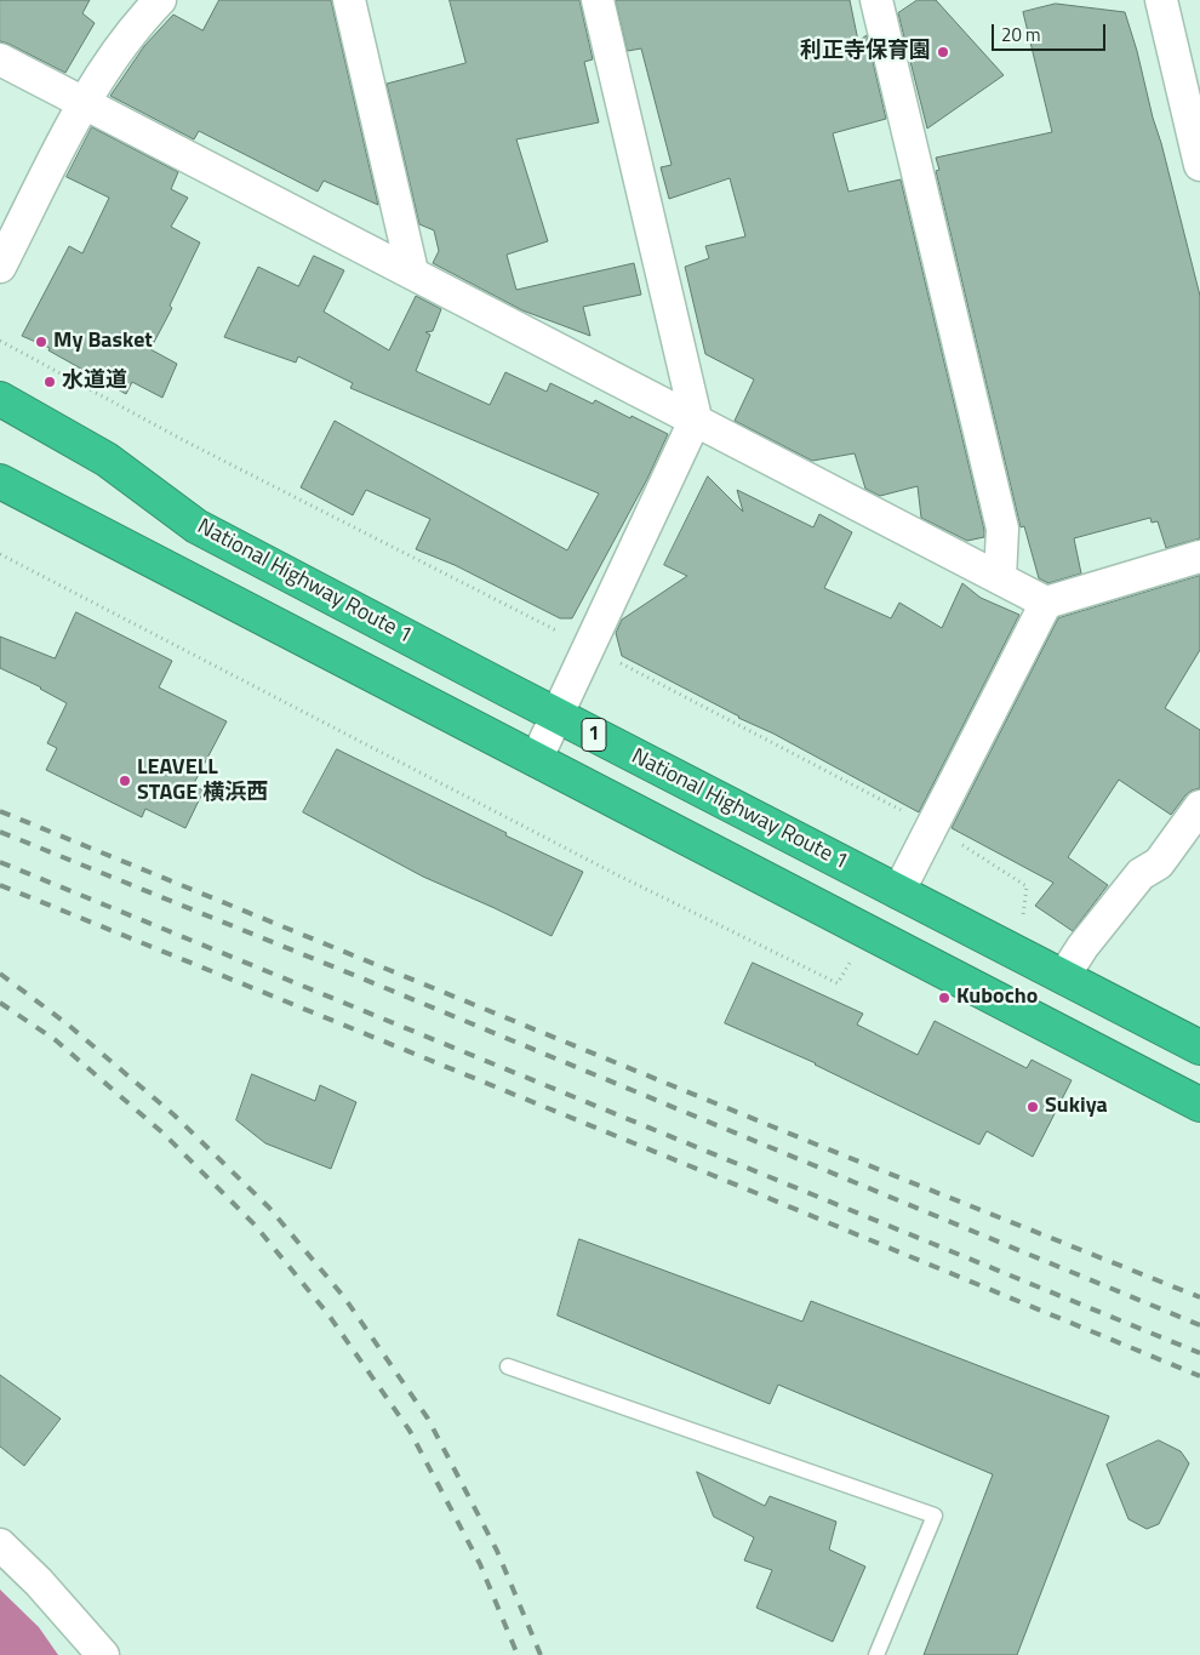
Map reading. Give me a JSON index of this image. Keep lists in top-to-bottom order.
{
  "streets": {
    "highway": ["National Highway Route 1", "1"]
  },
  "places": [
    "利正寺保育園",
    "My Basket",
    "水道道",
    "LEAVELL STAGE 横浜西",
    "Kubocho",
    "Sukiya"
  ],
  "scale_bar": "20 m"
}
